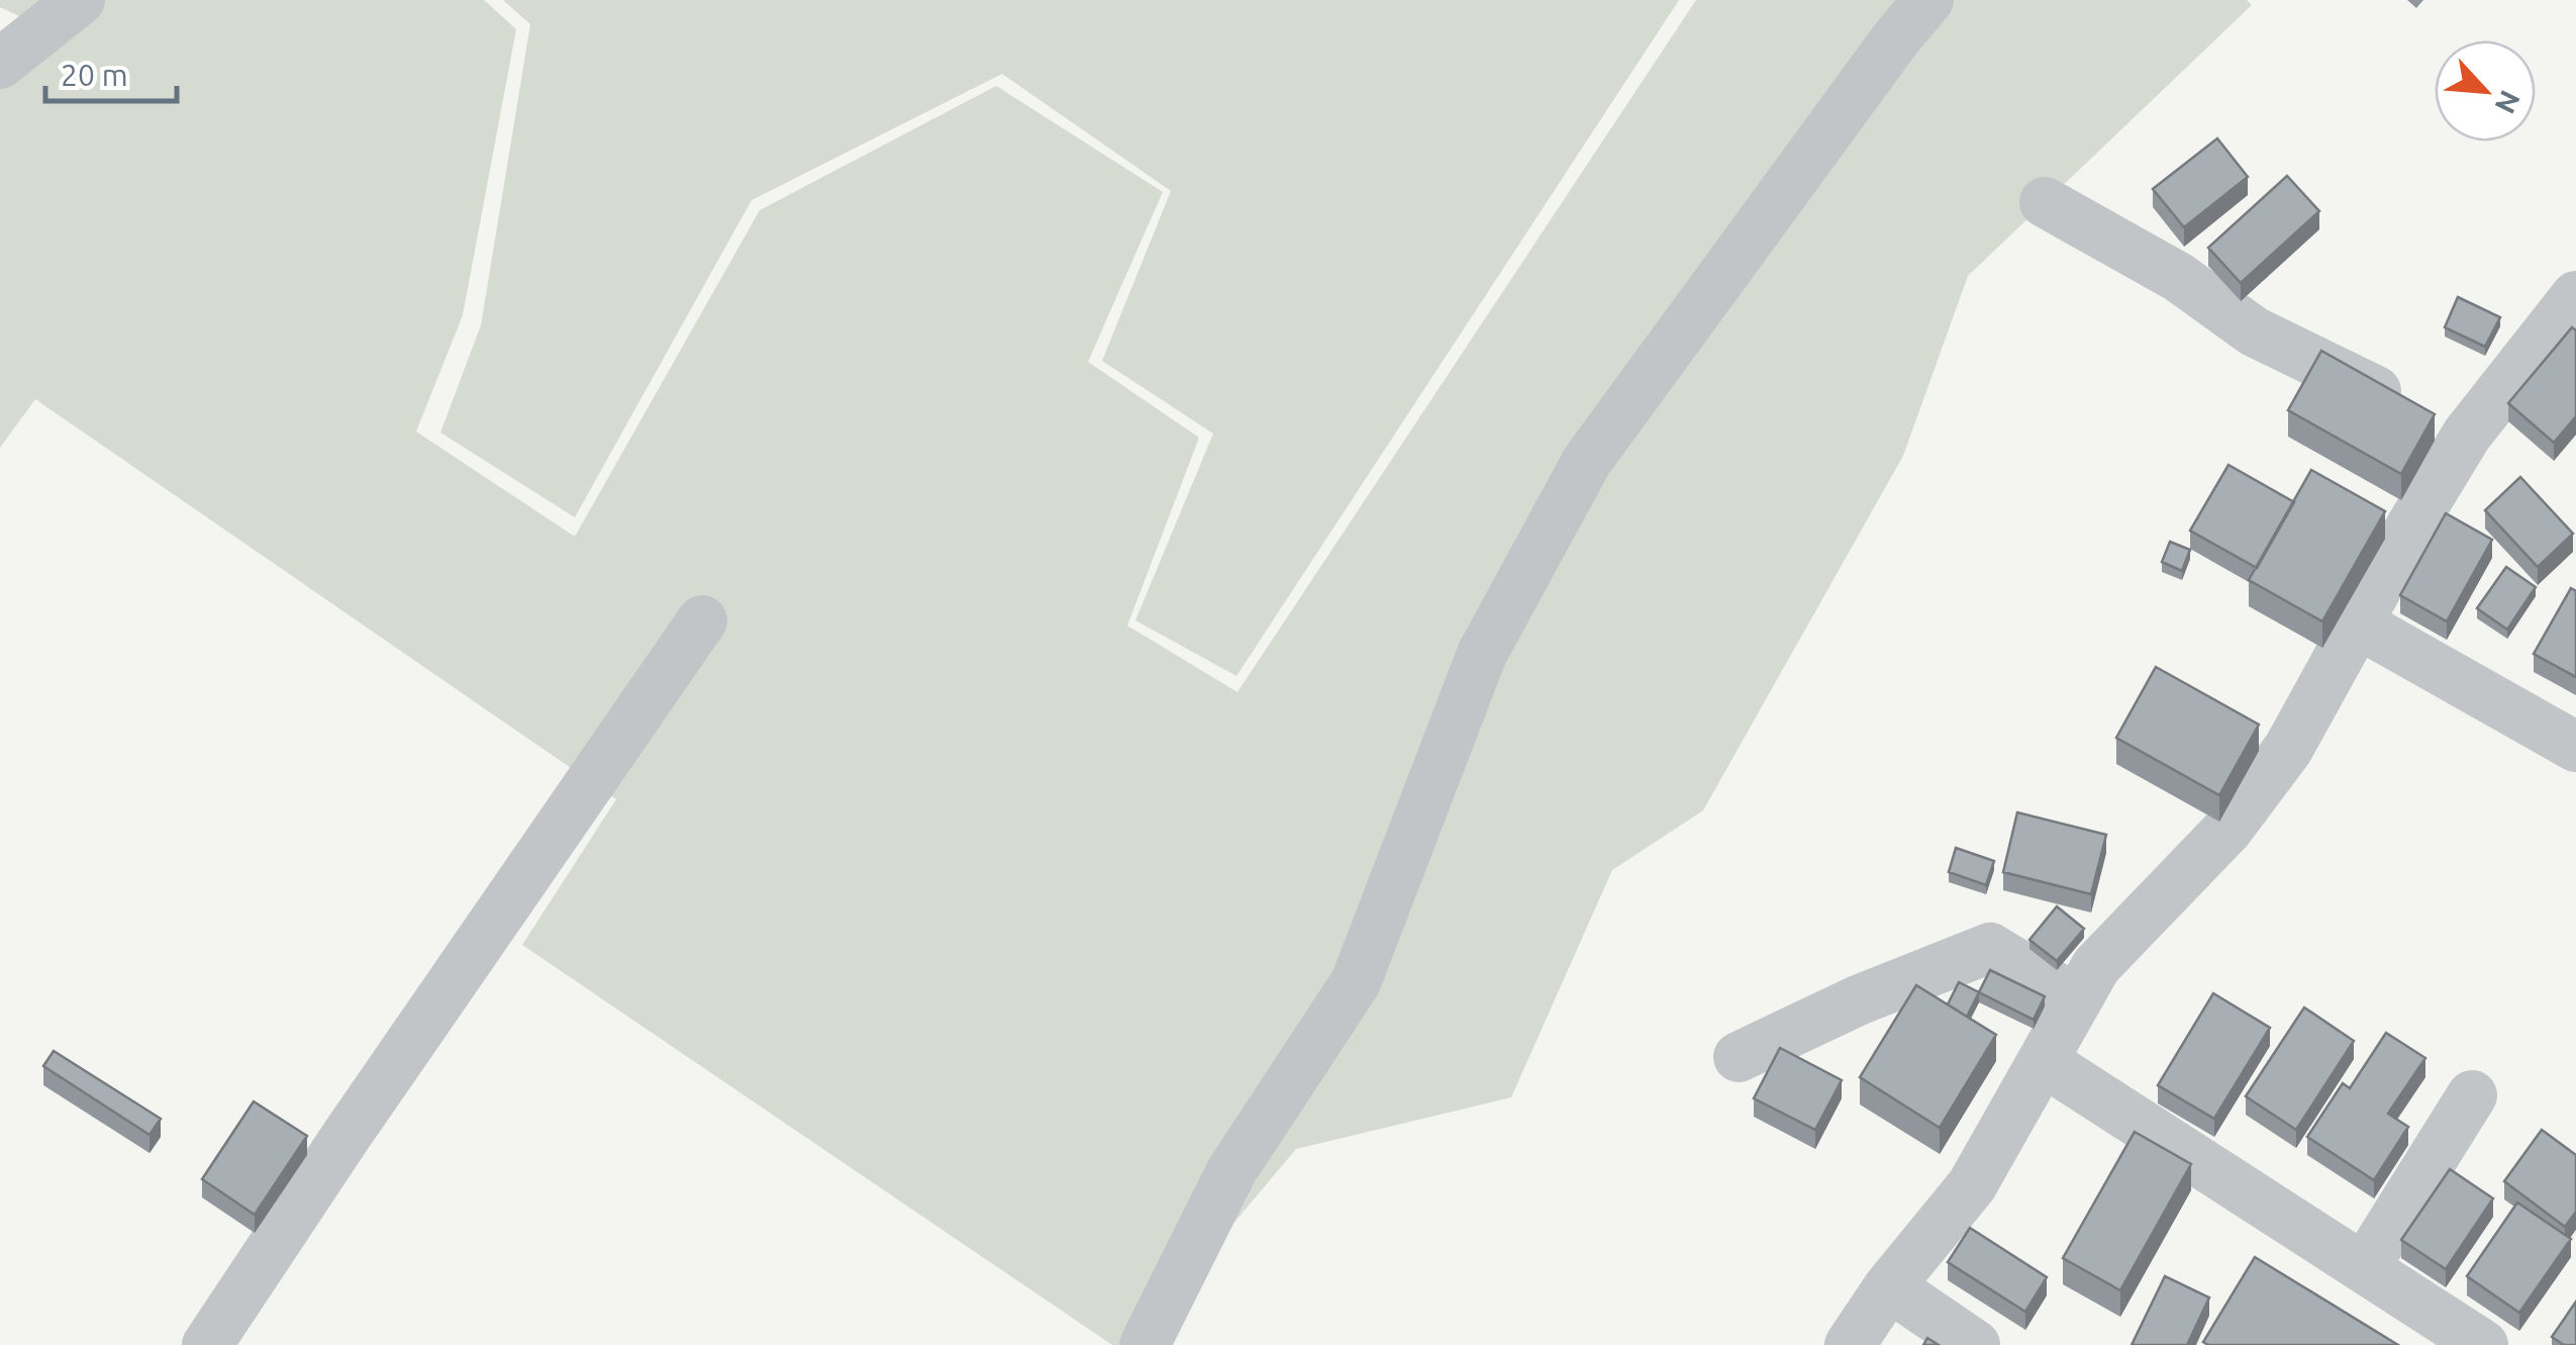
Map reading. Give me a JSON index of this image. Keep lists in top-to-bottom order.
{
  "scale_bar": "20 m",
  "north": "bottom right"
}
